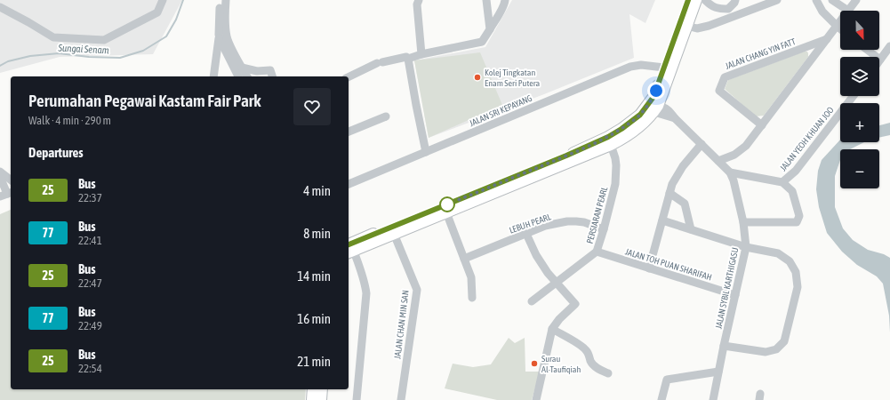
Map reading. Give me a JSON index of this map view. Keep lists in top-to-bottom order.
{
  "streets": {
    "street": [
      "JALAN CHANG YIN FATT",
      "JALAN SRI KEPAYANG",
      "JALAN YEOH KHUAN JOO",
      "PERSIARAN PEARL",
      "LEBUH PEARL",
      "JALAN TOH PUAN SHARIFAH",
      "JALAN SYBIL KARTHIGASU",
      "JALAN CHAN MIN SAN"
    ]
  },
  "crossings": [
    ["PERSIARAN PEARL", "LEBUH PEARL"],
    ["PERSIARAN PEARL", "JALAN TOH PUAN SHARIFAH"],
    ["JALAN TOH PUAN SHARIFAH", "JALAN SYBIL KARTHIGASU"]
  ],
  "water": ["Sungai Senam"],
  "places": ["Kolej Tingkatan Enam Seri Putera", "Surau Al-Taufiqiah"],
  "lines": ["bus line 25"],
  "north": "bottom",
  "page": {
    "map_buttons": ["+", "−"],
    "heading": [
      ["Perumahan Pegawai Kastam Fair Park", "Walk · 4 min · 290 m"],
      "Departures"
    ],
    "list": [
      {
        "mark": "25",
        "name": "Bus",
        "note": "22:37",
        "value": "4 min"
      },
      {
        "mark": "77",
        "name": "Bus",
        "note": "22:41",
        "value": "8 min"
      },
      {
        "mark": "25",
        "name": "Bus",
        "note": "22:47",
        "value": "14 min"
      },
      {
        "mark": "77",
        "name": "Bus",
        "note": "22:49",
        "value": "16 min"
      },
      {
        "mark": "25",
        "name": "Bus",
        "note": "22:54",
        "value": "21 min"
      }
    ]
  }
}
